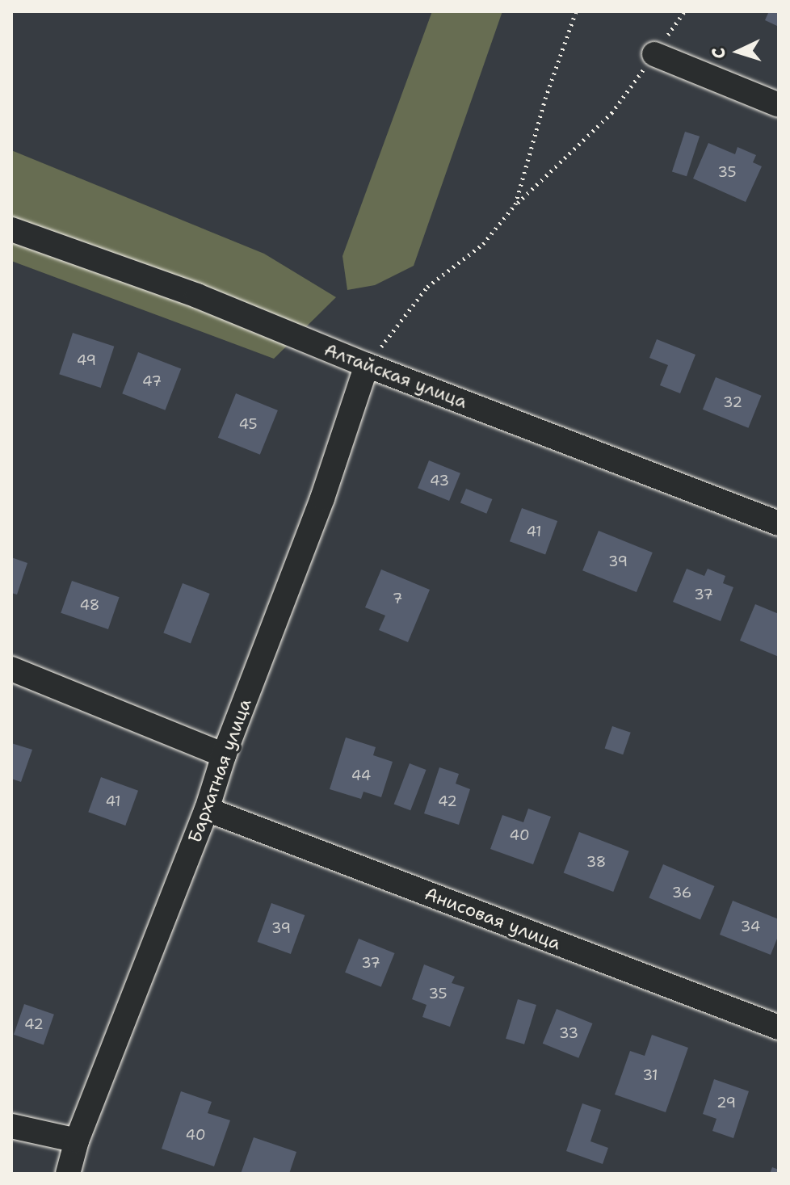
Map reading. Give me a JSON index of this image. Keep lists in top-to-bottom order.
{
  "streets": {
    "street": ["Алтайская улица", "Бархатная улица", "Анисовая улица"]
  },
  "crossings": [
    ["Алтайская улица", "Бархатная улица"],
    ["Бархатная улица", "Анисовая улица"]
  ],
  "house_numbers": [
    "35",
    "49",
    "47",
    "32",
    "45",
    "43",
    "41",
    "39",
    "37",
    "7",
    "48",
    "44",
    "41",
    "42",
    "40",
    "38",
    "36",
    "34",
    "39",
    "37",
    "35",
    "42",
    "33",
    "31",
    "29",
    "40"
  ],
  "north": "left"
}
